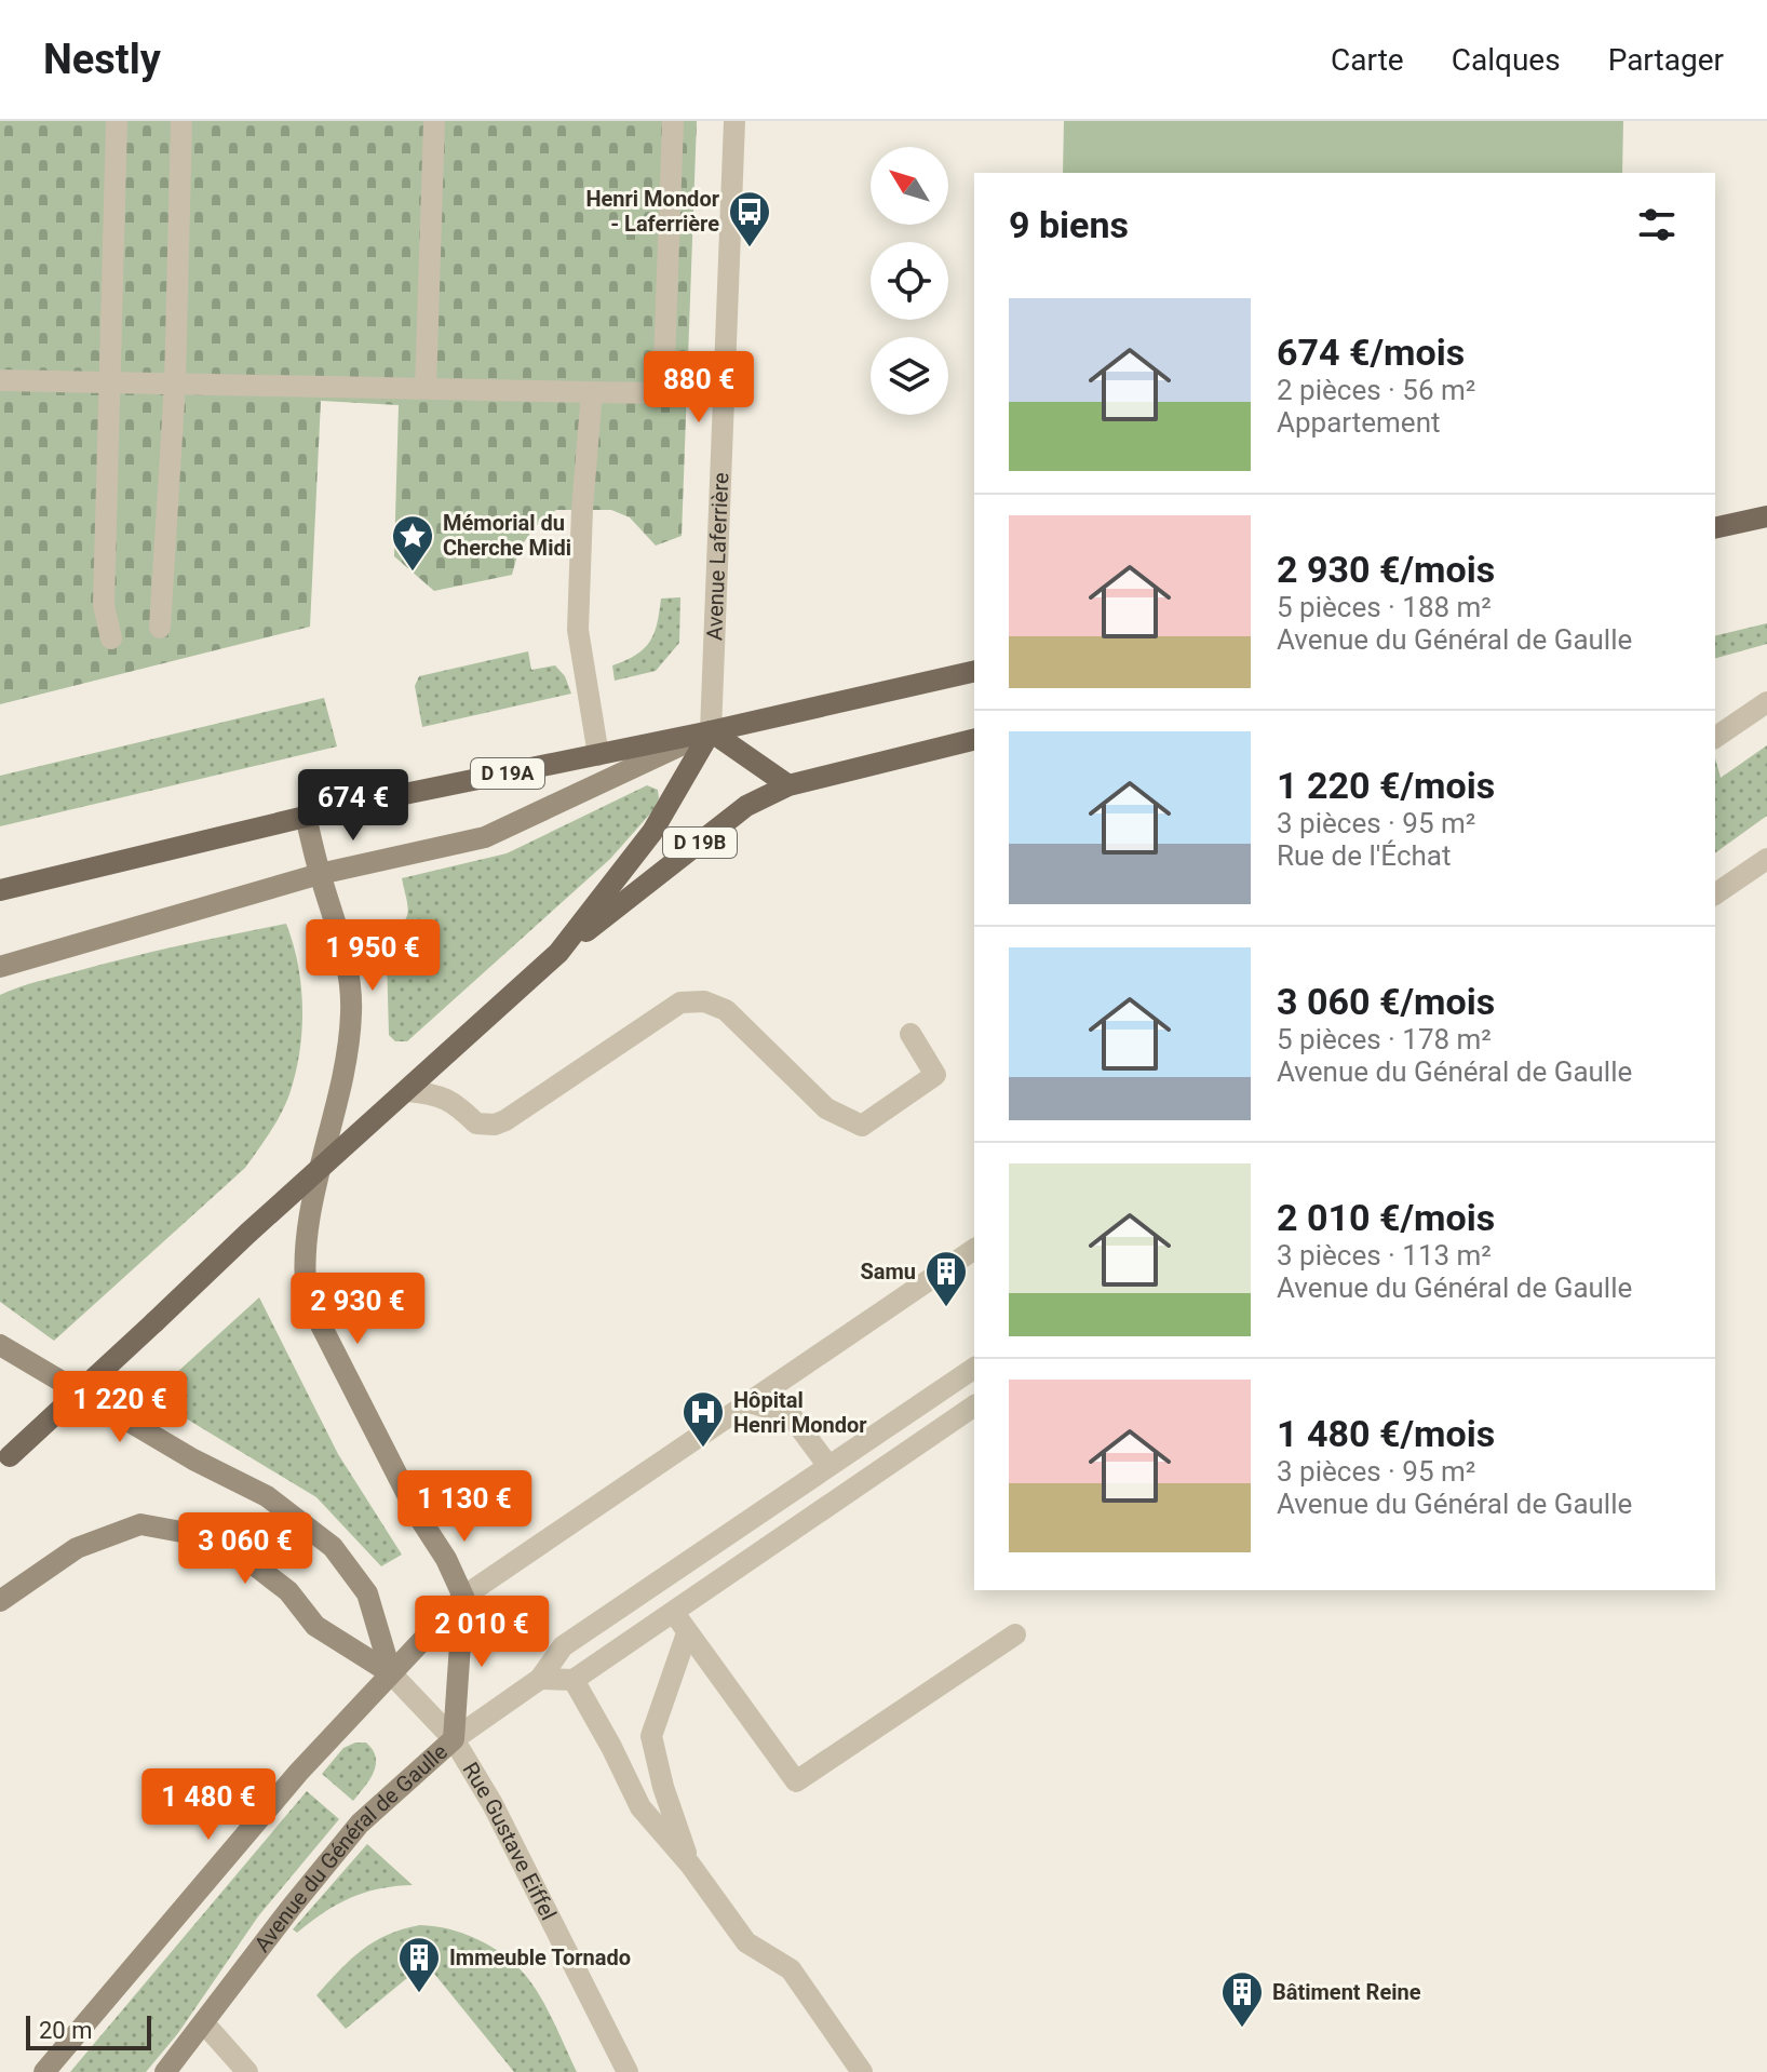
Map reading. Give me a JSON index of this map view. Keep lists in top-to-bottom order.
{
  "streets": {
    "main road": ["D 19A", "D 19B", "Avenue du Général de Gaulle"],
    "street": ["Avenue Laferrière", "Rue Gustave Eiffel"]
  },
  "crossings": [
    ["Avenue Laferrière", "D 19A"],
    ["D 19A", "Avenue du Général de Gaulle"],
    ["D 19B", "Avenue du Général de Gaulle"],
    ["Rue Gustave Eiffel", "Avenue du Général de Gaulle"]
  ],
  "places": {
    "bus stop": ["Henri Mondor - Laferrière"],
    "place": ["Mémorial du Cherche Midi"],
    "building": ["Samu", "Immeuble Tornado", "Bâtiment Reine"],
    "hospital": ["Hôpital Henri Mondor"]
  },
  "scale_bar": "20 m",
  "north": "top left",
  "page": {
    "header": "Nestly",
    "nav": ["Carte", "Calques", "Partager"],
    "heading": "9 biens",
    "list": [
      {
        "name": "674 €/mois",
        "note": "2 pièces · 56 m² · Appartement"
      },
      {
        "name": "2 930 €/mois",
        "note": "5 pièces · 188 m² · Avenue du Général de Gaulle"
      },
      {
        "name": "1 220 €/mois",
        "note": "3 pièces · 95 m² · Rue de l'Échat"
      },
      {
        "name": "3 060 €/mois",
        "note": "5 pièces · 178 m² · Avenue du Général de Gaulle"
      },
      {
        "name": "2 010 €/mois",
        "note": "3 pièces · 113 m² · Avenue du Général de Gaulle"
      },
      {
        "name": "1 480 €/mois",
        "note": "3 pièces · 95 m² · Avenue du Général de Gaulle"
      }
    ],
    "price": [
      "880 €",
      "674 €",
      "1 950 €",
      "2 930 €",
      "1 220 €",
      "1 130 €",
      "3 060 €",
      "2 010 €",
      "1 480 €"
    ],
    "scale": "20 m"
  }
}
